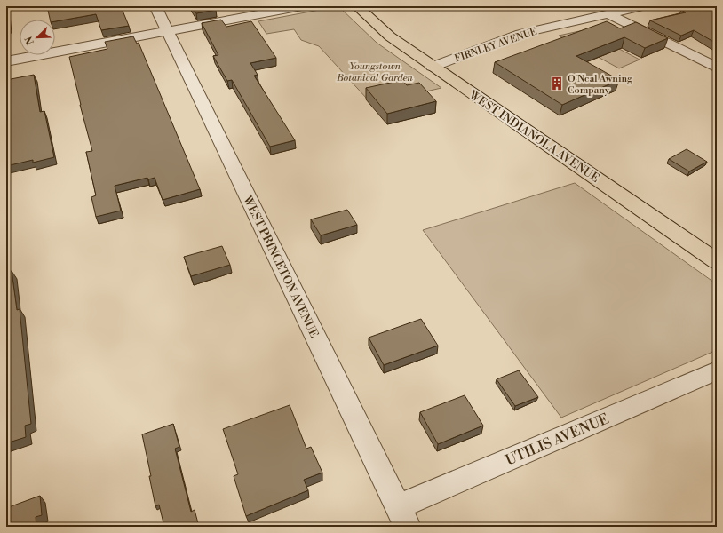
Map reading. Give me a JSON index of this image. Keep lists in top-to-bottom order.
{
  "streets": {
    "main road": ["WEST INDIANOLA AVENUE"],
    "street": ["FIRNLEY AVENUE", "WEST PRINCETON AVENUE", "UTILIS AVENUE"]
  },
  "crossings": [
    ["FIRNLEY AVENUE", "WEST INDIANOLA AVENUE"],
    ["WEST PRINCETON AVENUE", "UTILIS AVENUE"]
  ],
  "parks": ["Youngstown Botanical Garden"],
  "places": {
    "building": ["O'Neal Awning Company"]
  },
  "north": "bottom left"
}
